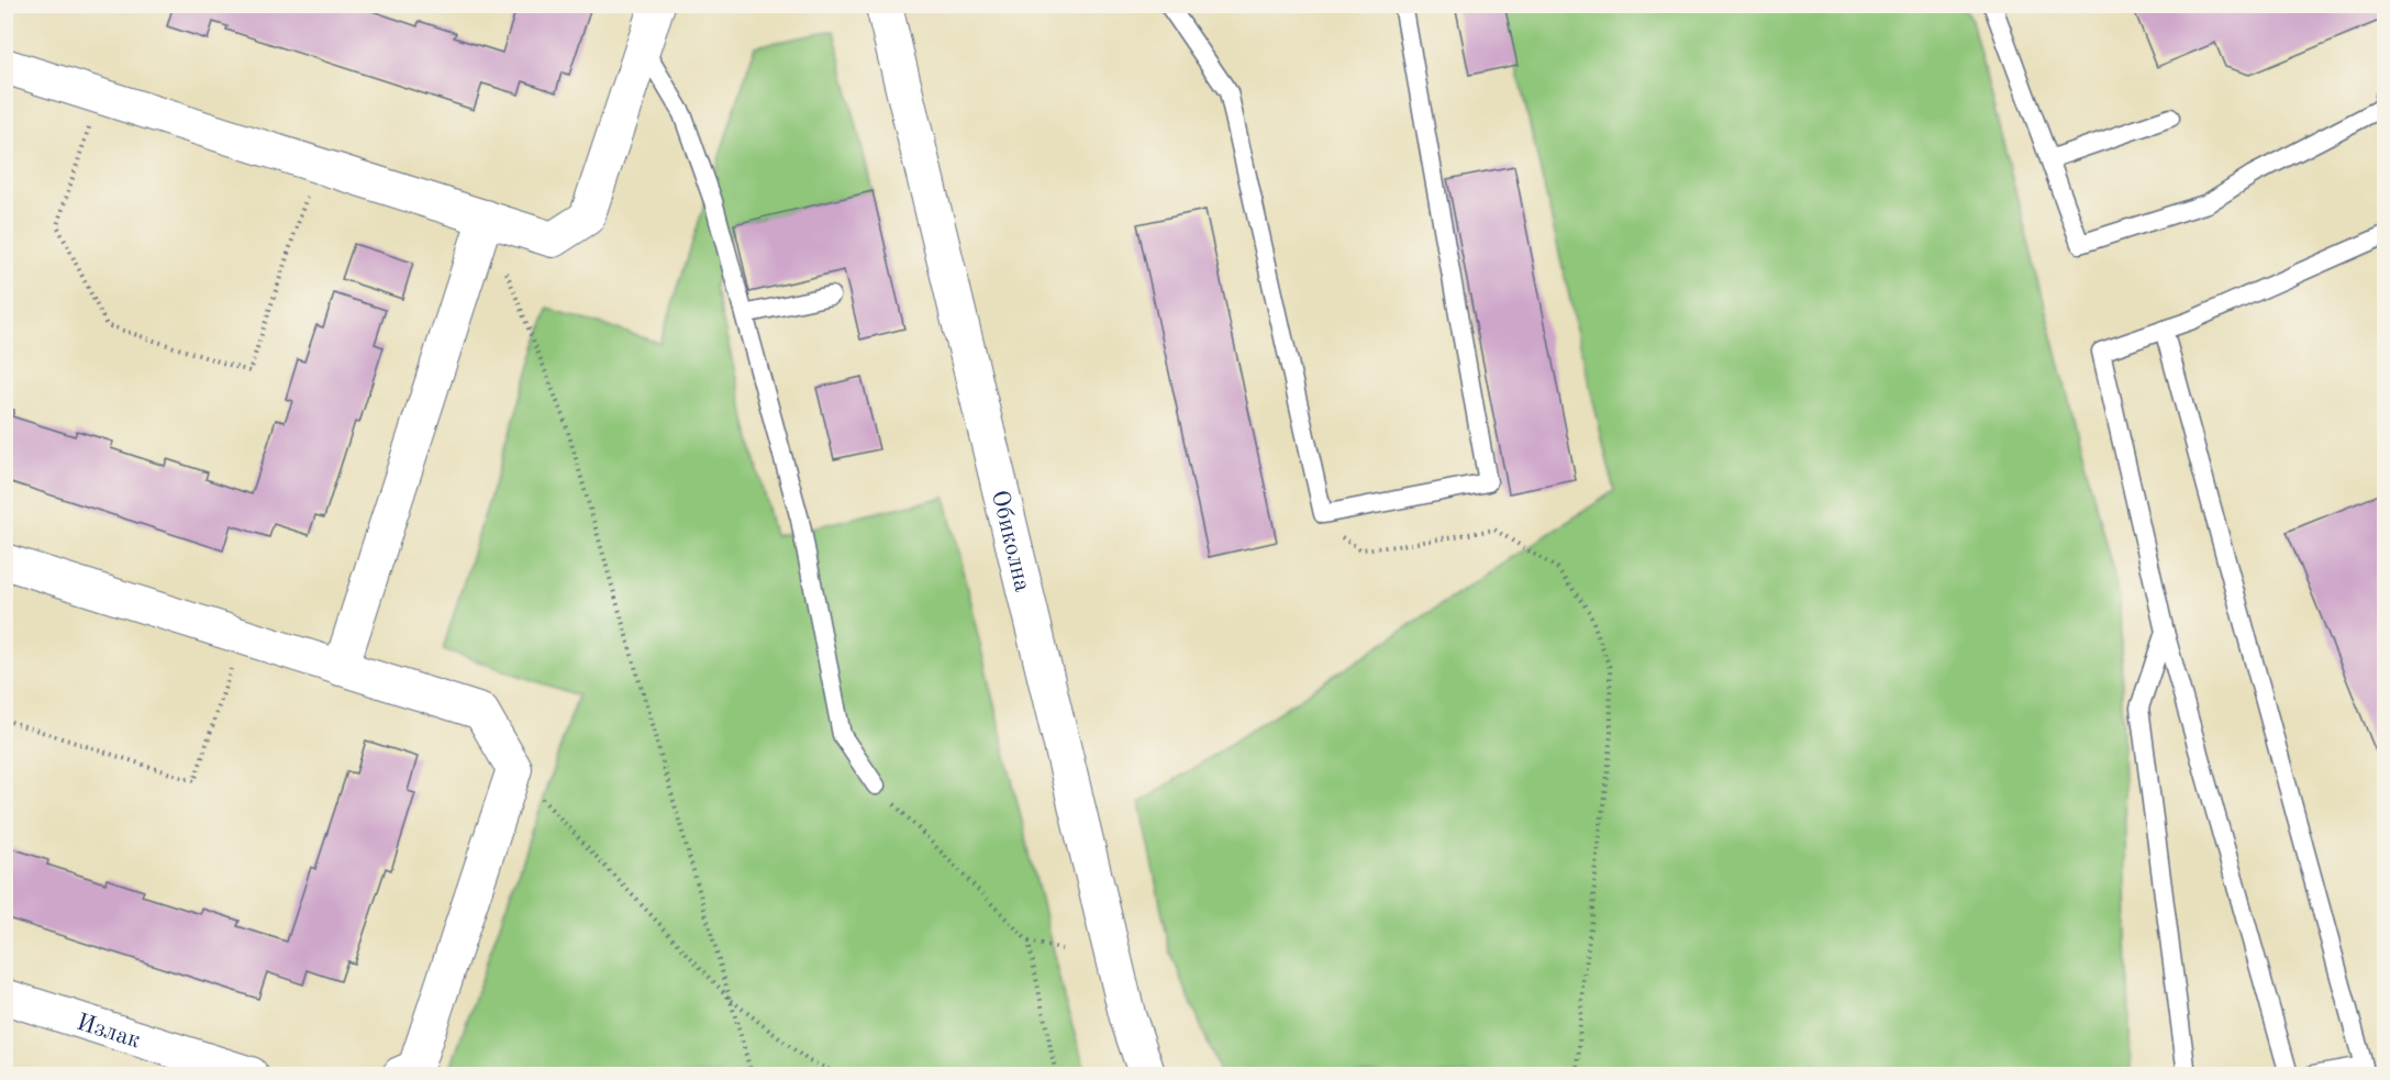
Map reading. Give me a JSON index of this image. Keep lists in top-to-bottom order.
{
  "streets": {
    "street": ["Обиколна", "Излак"]
  }
}
